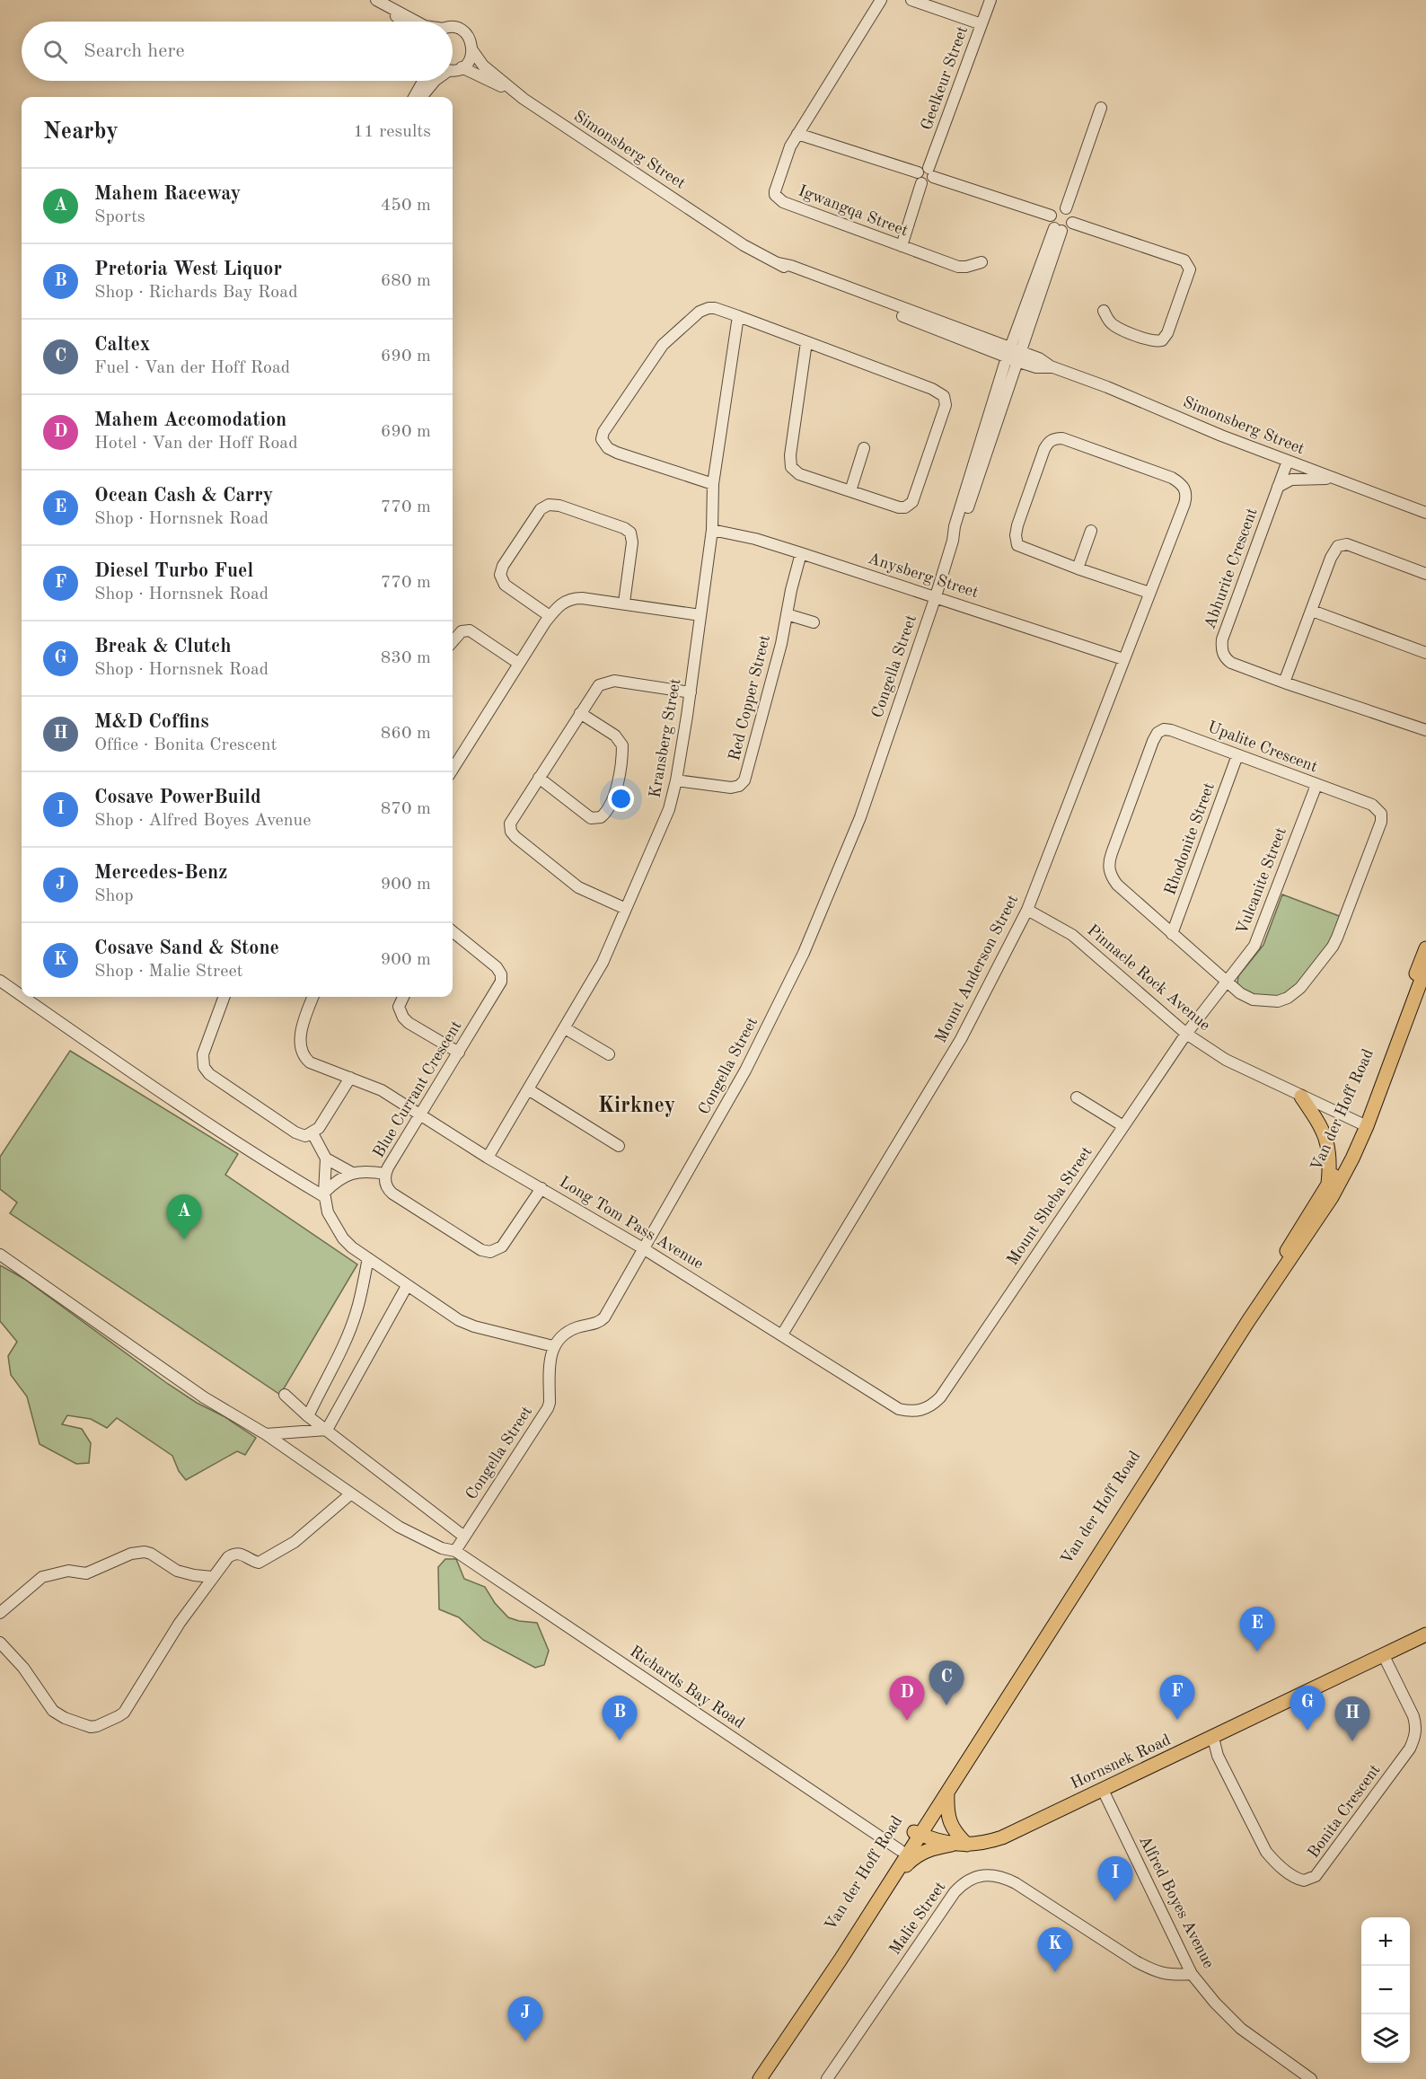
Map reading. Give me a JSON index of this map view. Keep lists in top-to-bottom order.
{
  "streets": {
    "main road": ["Van der Hoff Road", "Hornsnek Road"],
    "street": [
      "Geelkeur Street",
      "Simonsberg Street",
      "Igwangqa Street",
      "Abhurite Crescent",
      "Anysberg Street",
      "Congella Street",
      "Red Copper Street",
      "Kransberg Street",
      "Upalite Crescent",
      "Rhodonite Street",
      "Vulcanite Street",
      "Mount Anderson Street",
      "Pinnacle Rock Avenue",
      "Blue Currant Crescent",
      "Mount Sheba Street",
      "Long Tom Pass Avenue",
      "Richards Bay Road",
      "Bonita Crescent",
      "Alfred Boyes Avenue",
      "Malie Street"
    ]
  },
  "crossings": [
    ["Geelkeur Street", "Igwangqa Street"],
    ["Simonsberg Street", "Abhurite Crescent"],
    ["Simonsberg Street", "Congella Street"],
    ["Anysberg Street", "Congella Street"],
    ["Anysberg Street", "Red Copper Street"],
    ["Anysberg Street", "Kransberg Street"],
    ["Anysberg Street", "Mount Anderson Street"],
    ["Congella Street", "Long Tom Pass Avenue"],
    ["Congella Street", "Richards Bay Road"],
    ["Red Copper Street", "Kransberg Street"],
    ["Kransberg Street", "Long Tom Pass Avenue"],
    ["Upalite Crescent", "Rhodonite Street"],
    ["Upalite Crescent", "Vulcanite Street"],
    ["Vulcanite Street", "Pinnacle Rock Avenue"],
    ["Vulcanite Street", "Mount Sheba Street"],
    ["Mount Anderson Street", "Pinnacle Rock Avenue"],
    ["Mount Anderson Street", "Long Tom Pass Avenue"],
    ["Pinnacle Rock Avenue", "Van der Hoff Road"],
    ["Pinnacle Rock Avenue", "Mount Sheba Street"],
    ["Blue Currant Crescent", "Long Tom Pass Avenue"],
    ["Van der Hoff Road", "Richards Bay Road"],
    ["Van der Hoff Road", "Hornsnek Road"],
    ["Mount Sheba Street", "Long Tom Pass Avenue"],
    ["Hornsnek Road", "Bonita Crescent"],
    ["Hornsnek Road", "Alfred Boyes Avenue"],
    ["Alfred Boyes Avenue", "Malie Street"]
  ],
  "districts": ["Kirkney"],
  "page": {
    "search": "Search here",
    "heading": ["Nearby", "11 results"],
    "list": [
      {
        "mark": "A",
        "name": "Mahem Raceway",
        "note": "Sports",
        "value": "450 m"
      },
      {
        "mark": "B",
        "name": "Pretoria West Liquor",
        "note": "Shop · Richards Bay Road",
        "value": "680 m"
      },
      {
        "mark": "C",
        "name": "Caltex",
        "note": "Fuel · Van der Hoff Road",
        "value": "690 m"
      },
      {
        "mark": "D",
        "name": "Mahem Accomodation",
        "note": "Hotel · Van der Hoff Road",
        "value": "690 m"
      },
      {
        "mark": "E",
        "name": "Ocean Cash & Carry",
        "note": "Shop · Hornsnek Road",
        "value": "770 m"
      },
      {
        "mark": "F",
        "name": "Diesel Turbo Fuel",
        "note": "Shop · Hornsnek Road",
        "value": "770 m"
      },
      {
        "mark": "G",
        "name": "Break & Clutch",
        "note": "Shop · Hornsnek Road",
        "value": "830 m"
      },
      {
        "mark": "H",
        "name": "M&D Coffins",
        "note": "Office · Bonita Crescent",
        "value": "860 m"
      },
      {
        "mark": "I",
        "name": "Cosave PowerBuild",
        "note": "Shop · Alfred Boyes Avenue",
        "value": "870 m"
      },
      {
        "mark": "J",
        "name": "Mercedes-Benz",
        "note": "Shop",
        "value": "900 m"
      },
      {
        "mark": "K",
        "name": "Cosave Sand & Stone",
        "note": "Shop · Malie Street",
        "value": "900 m"
      }
    ],
    "pins": [
      "A",
      "E",
      "C",
      "F",
      "D",
      "G",
      "B",
      "H",
      "I",
      "K",
      "J"
    ],
    "map_buttons": ["+", "−"]
  }
}
